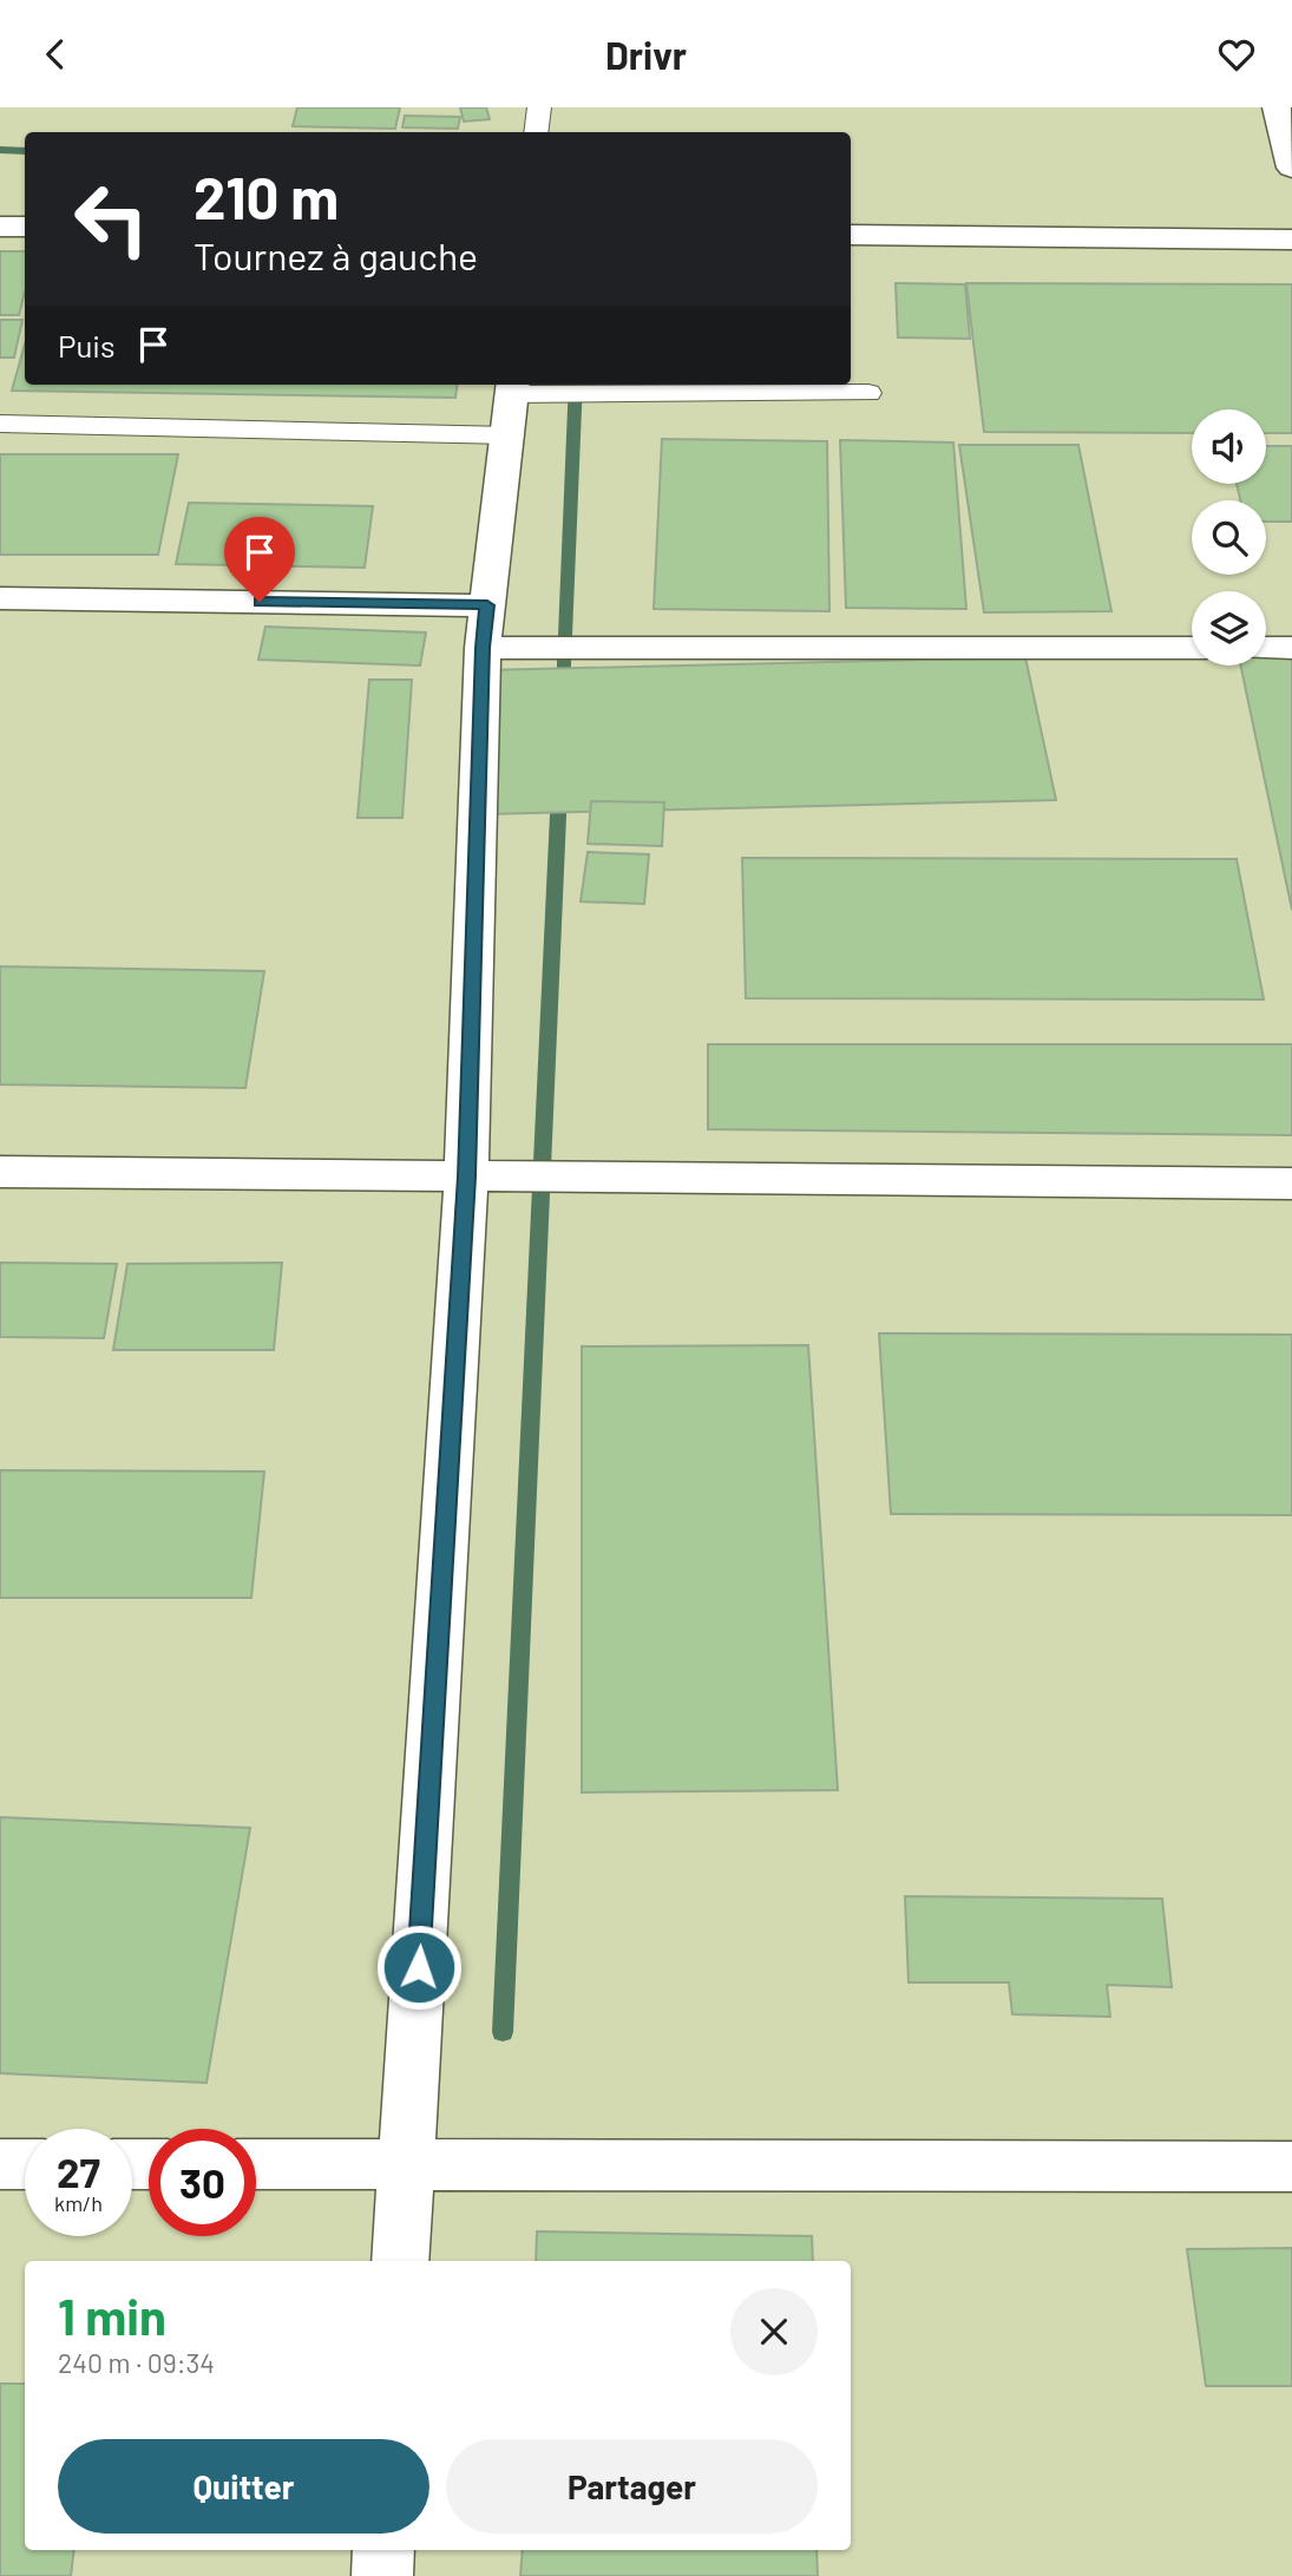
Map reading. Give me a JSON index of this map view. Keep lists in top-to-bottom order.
{
  "page": {
    "header": "Drivr",
    "turn": ["210 m", "Tournez à gauche"],
    "then": "Puis",
    "speed": "27 km/h",
    "limit": "30",
    "heading": ["1 min", "240 m · 09:34"],
    "buttons": ["Quitter", "Partager"]
  }
}
